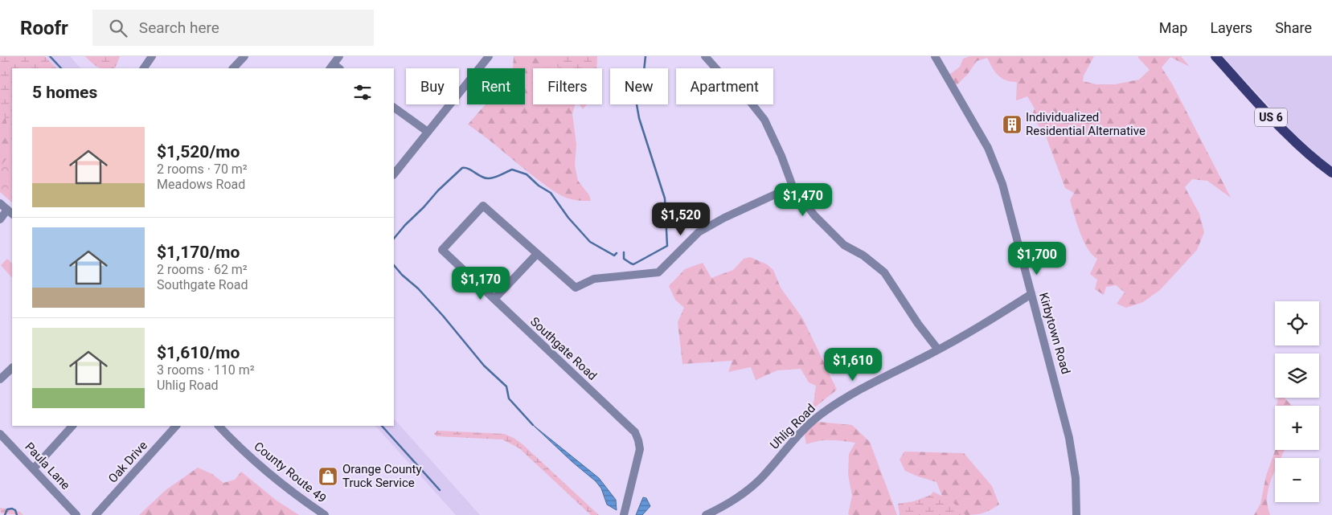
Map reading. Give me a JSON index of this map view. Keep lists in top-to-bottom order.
{
  "streets": {
    "main road": ["US 6"],
    "street": [
      "Kirbytown Road",
      "Southgate Road",
      "Uhlig Road",
      "Oak Drive",
      "Paula Lane",
      "County Route 49"
    ]
  },
  "crossings": [
    ["Kirbytown Road", "Uhlig Road"]
  ],
  "places": {
    "building": ["Individualized Residential Alternative"],
    "shop": ["Orange County Truck Service"]
  },
  "page": {
    "header": "Roofr",
    "search": "Search here",
    "nav": ["Map", "Layers", "Share"],
    "chip": [
      "Buy",
      "Rent",
      "Filters",
      "New",
      "Apartment"
    ],
    "heading": "5 homes",
    "list": [
      {
        "name": "$1,520/mo",
        "note": "2 rooms · 70 m² · Meadows Road"
      },
      {
        "name": "$1,170/mo",
        "note": "2 rooms · 62 m² · Southgate Road"
      },
      {
        "name": "$1,610/mo",
        "note": "3 rooms · 110 m² · Uhlig Road"
      }
    ],
    "price": [
      "$1,470",
      "$1,520",
      "$1,700",
      "$1,170",
      "$1,610"
    ],
    "map_buttons": ["+", "−"]
  }
}
